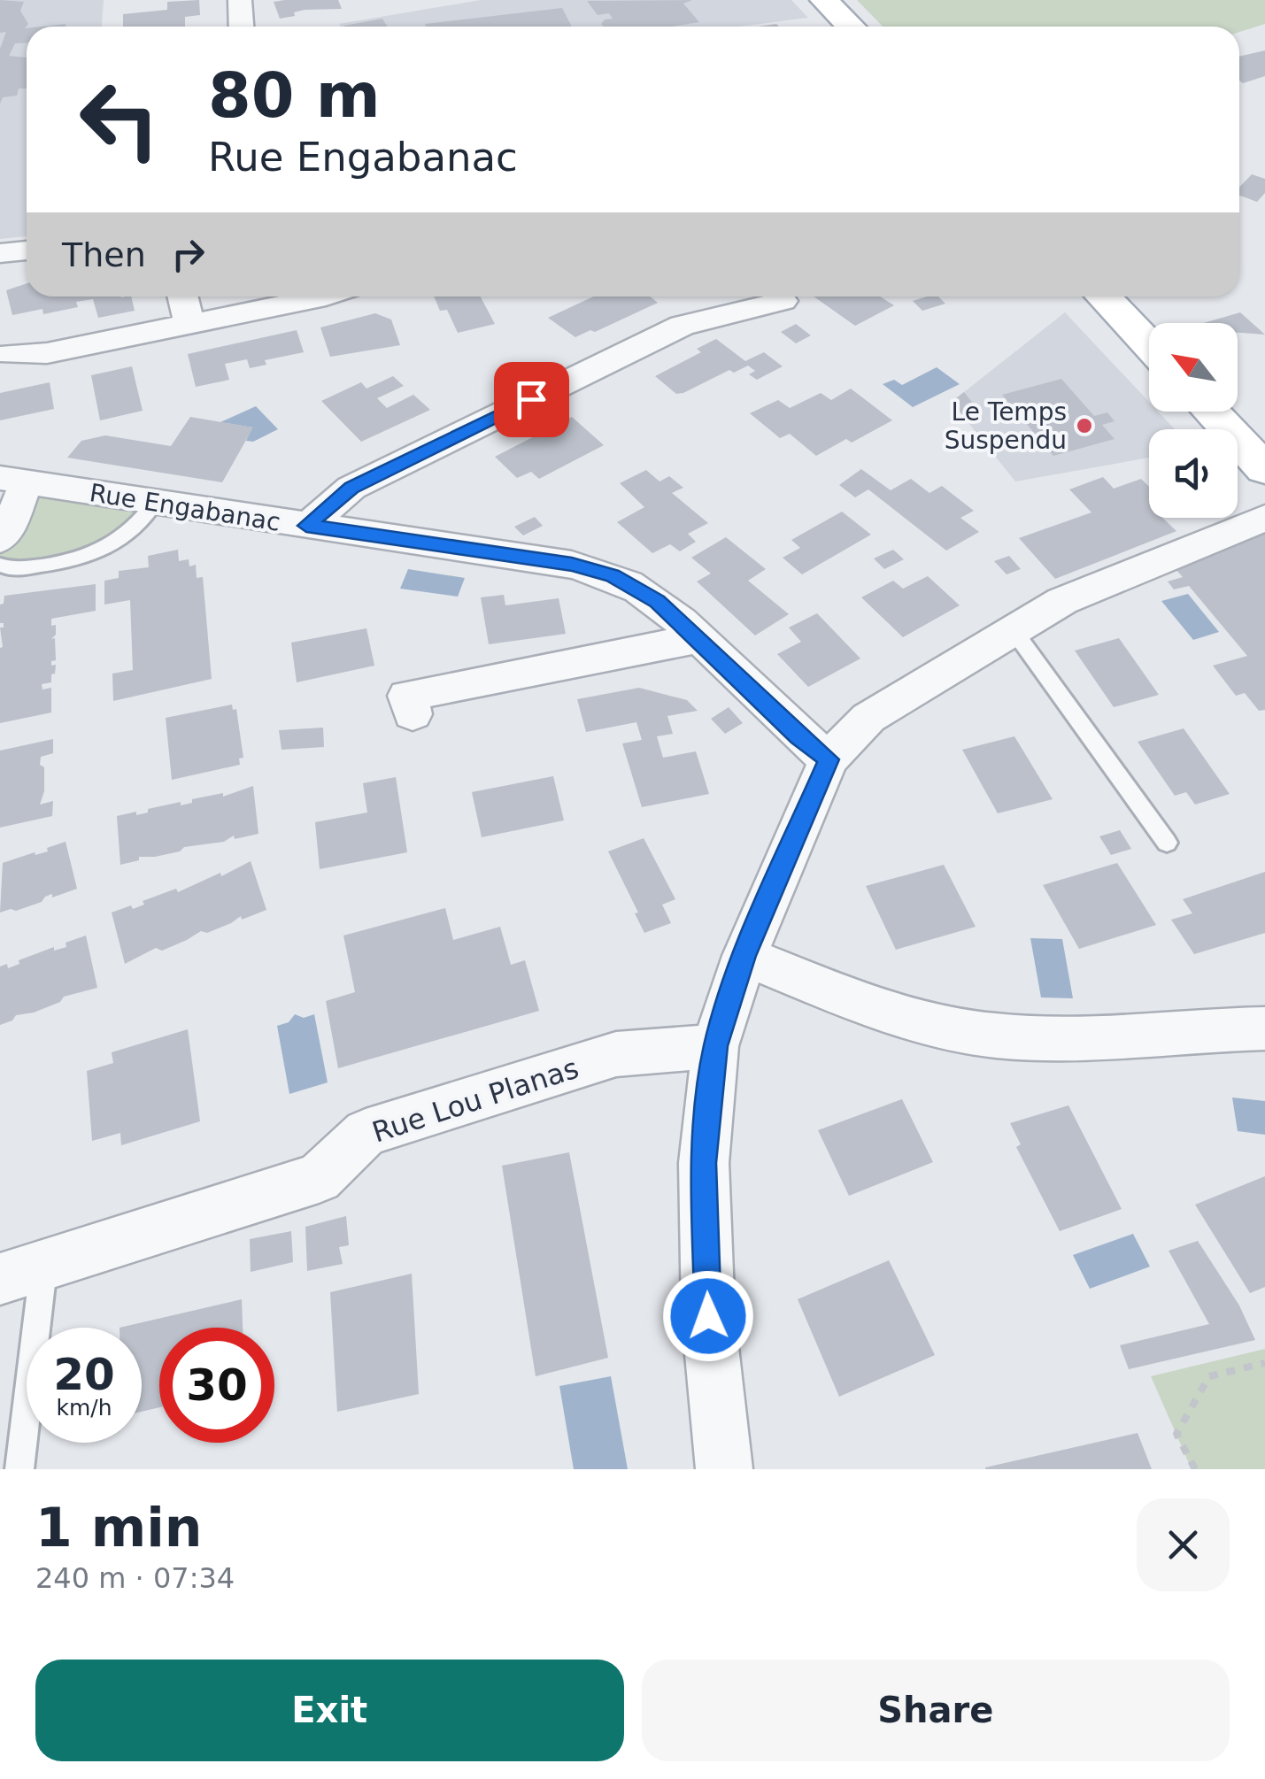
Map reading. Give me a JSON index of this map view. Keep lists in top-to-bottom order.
{
  "streets": {
    "street": ["Rue Engabanac", "Rue Lou Planas"]
  },
  "places": ["Le Temps Suspendu"],
  "north": "top left",
  "page": {
    "turn": ["80 m", "Rue Engabanac"],
    "then": "Then",
    "speed": "20 km/h",
    "limit": "30",
    "heading": ["1 min", "240 m · 07:34"],
    "buttons": ["Exit", "Share"]
  }
}
